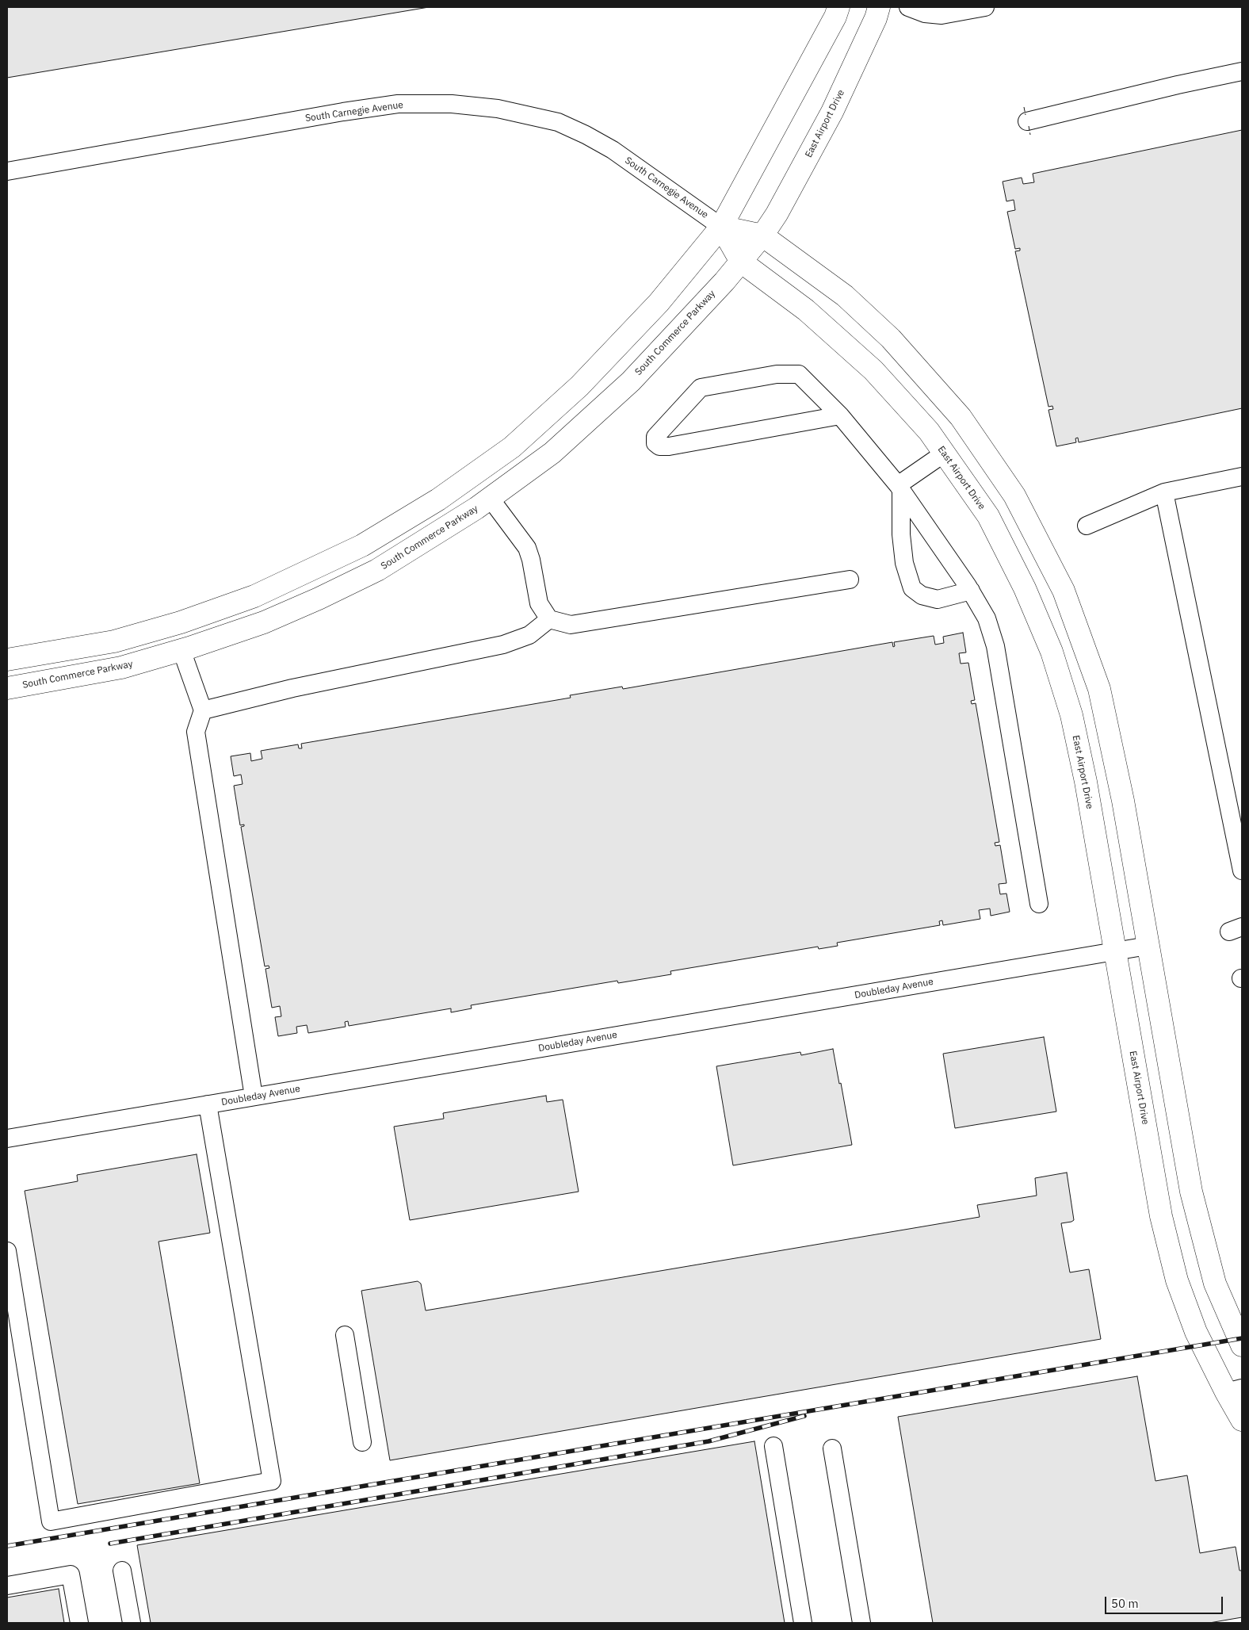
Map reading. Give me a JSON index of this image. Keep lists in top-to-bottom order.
{
  "streets": {
    "main road": ["East Airport Drive", "South Commerce Parkway"],
    "street": ["South Carnegie Avenue", "Doubleday Avenue"]
  },
  "crossings": [
    ["South Carnegie Avenue", "East Airport Drive"],
    ["East Airport Drive", "South Commerce Parkway"],
    ["East Airport Drive", "Doubleday Avenue"]
  ],
  "scale_bar": "50 m"
}
